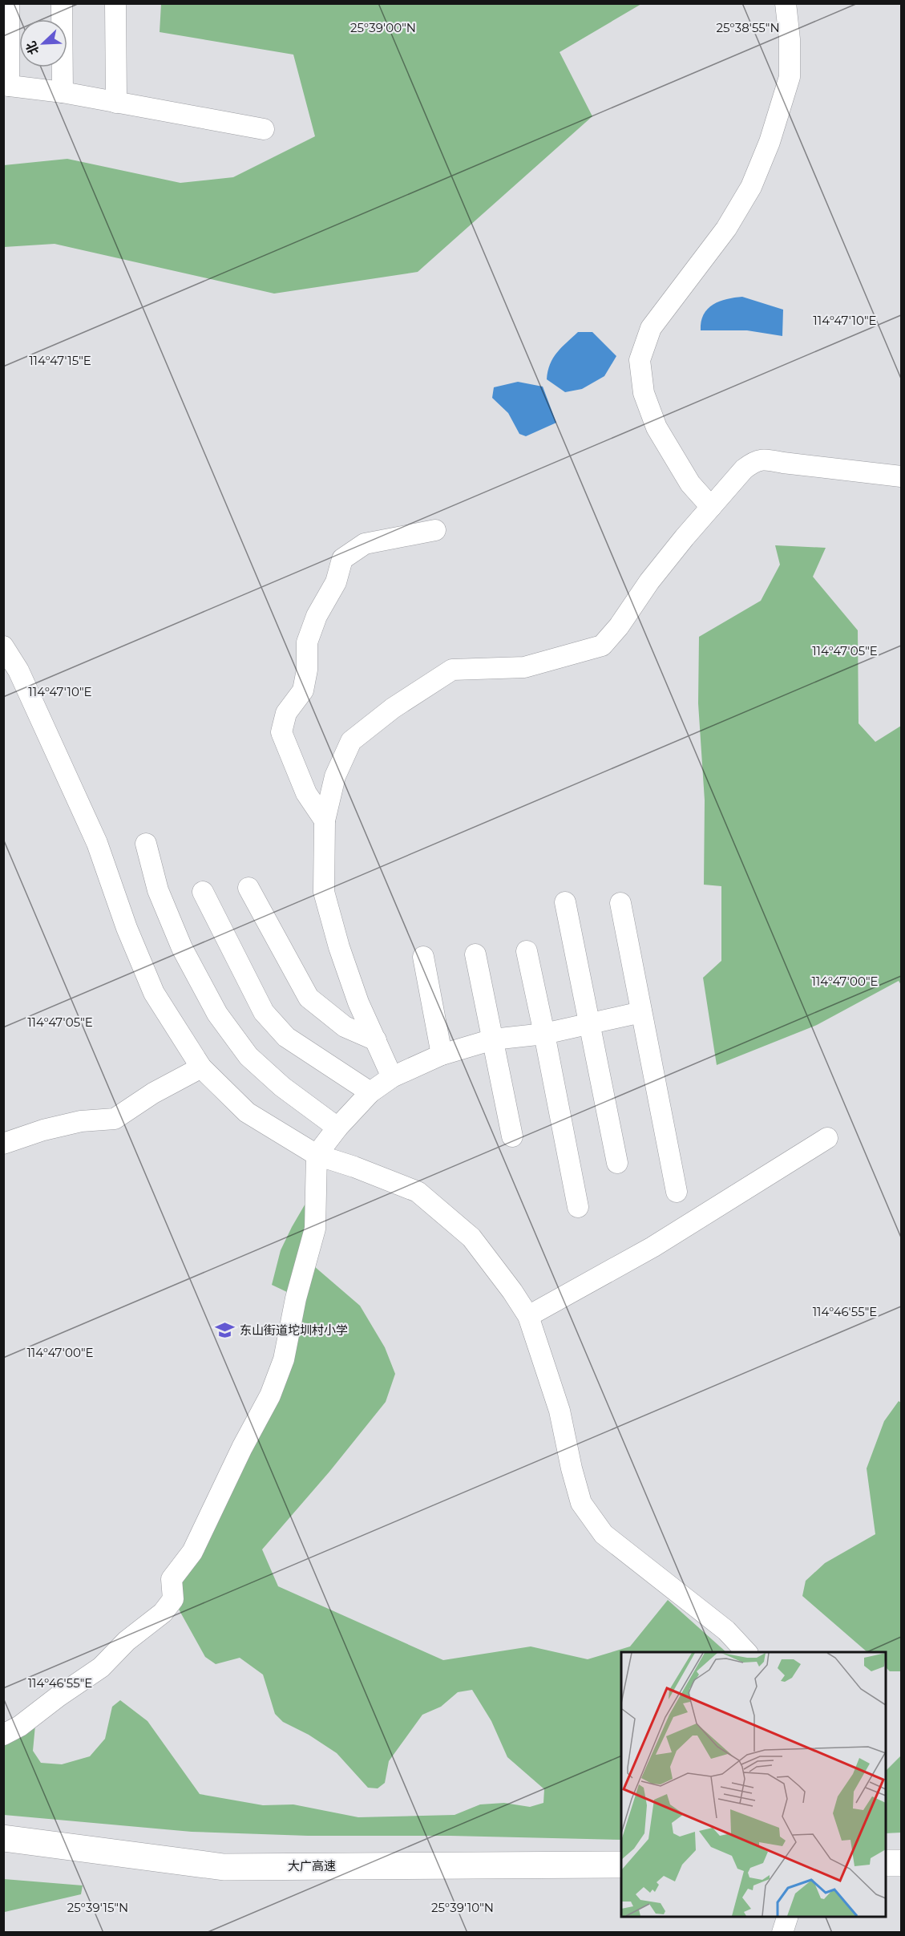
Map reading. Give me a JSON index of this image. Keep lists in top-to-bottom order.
{
  "streets": {
    "highway": ["大广高速"]
  },
  "places": {
    "school or university": ["东山街道坨圳村小学"]
  },
  "north": "bottom left",
  "coordinates": [
    "25°39'00\"N",
    "25°38'55\"N",
    "114°47'10\"E",
    "114°47'15\"E",
    "114°47'05\"E",
    "114°47'00\"E",
    "114°46'55\"E",
    "25°39'15\"N",
    "25°39'10\"N"
  ]
}
